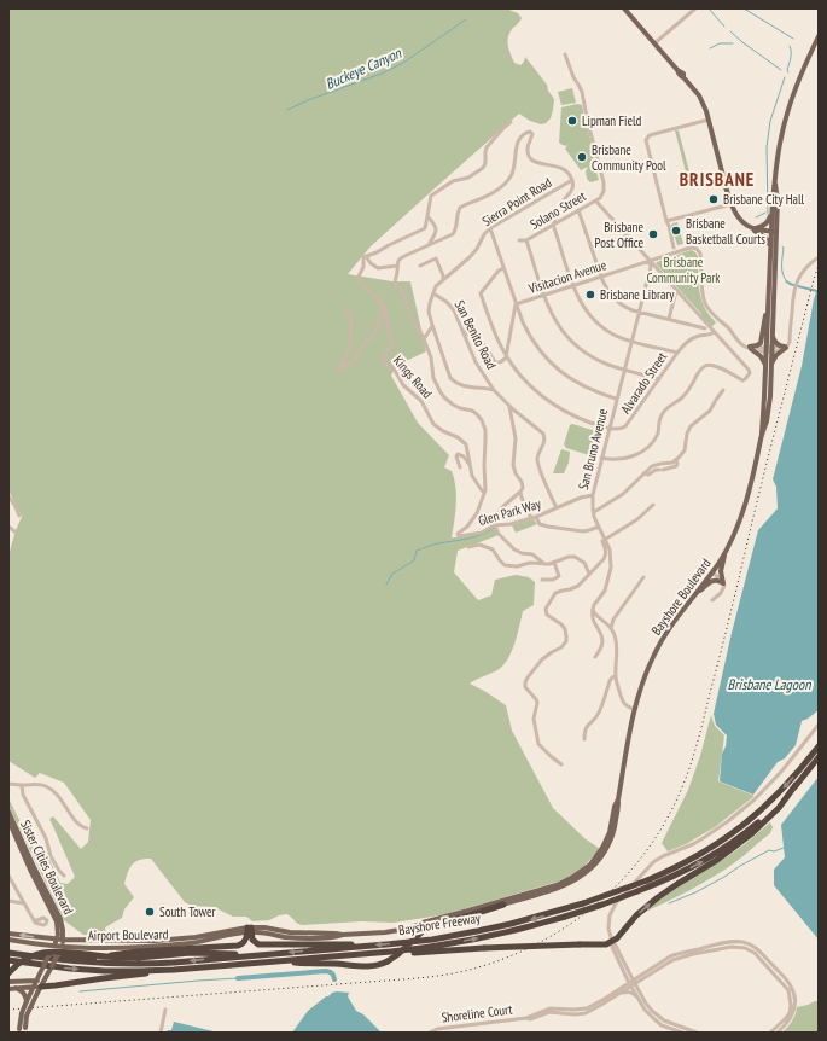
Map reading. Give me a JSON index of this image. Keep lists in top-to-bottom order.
{
  "streets": {
    "highway": ["Bayshore Freeway"],
    "main road": ["Bayshore Boulevard", "Sister Cities Boulevard", "Airport Boulevard"],
    "street": [
      "Sierra Point Road",
      "Solano Street",
      "Visitacion Avenue",
      "San Benito Road",
      "Kings Road",
      "Alvarado Street",
      "San Bruno Avenue",
      "Glen Park Way",
      "Shoreline Court"
    ]
  },
  "crossings": [
    ["Sierra Point Road", "San Benito Road"],
    ["Visitacion Avenue", "San Bruno Avenue"],
    ["San Benito Road", "Glen Park Way"],
    ["Kings Road", "Glen Park Way"],
    ["Alvarado Street", "San Bruno Avenue"],
    ["San Bruno Avenue", "Glen Park Way"],
    ["Bayshore Boulevard", "Airport Boulevard"],
    ["Sister Cities Boulevard", "Airport Boulevard"]
  ],
  "districts": ["BRISBANE"],
  "water": ["Buckeye Canyon", "Brisbane Lagoon"],
  "parks": ["Brisbane Community Park"],
  "places": [
    "Lipman Field",
    "Brisbane Community Pool",
    "Brisbane City Hall",
    "Brisbane Basketball Courts",
    "Brisbane Post Office",
    "Brisbane Library",
    "South Tower"
  ]
}
